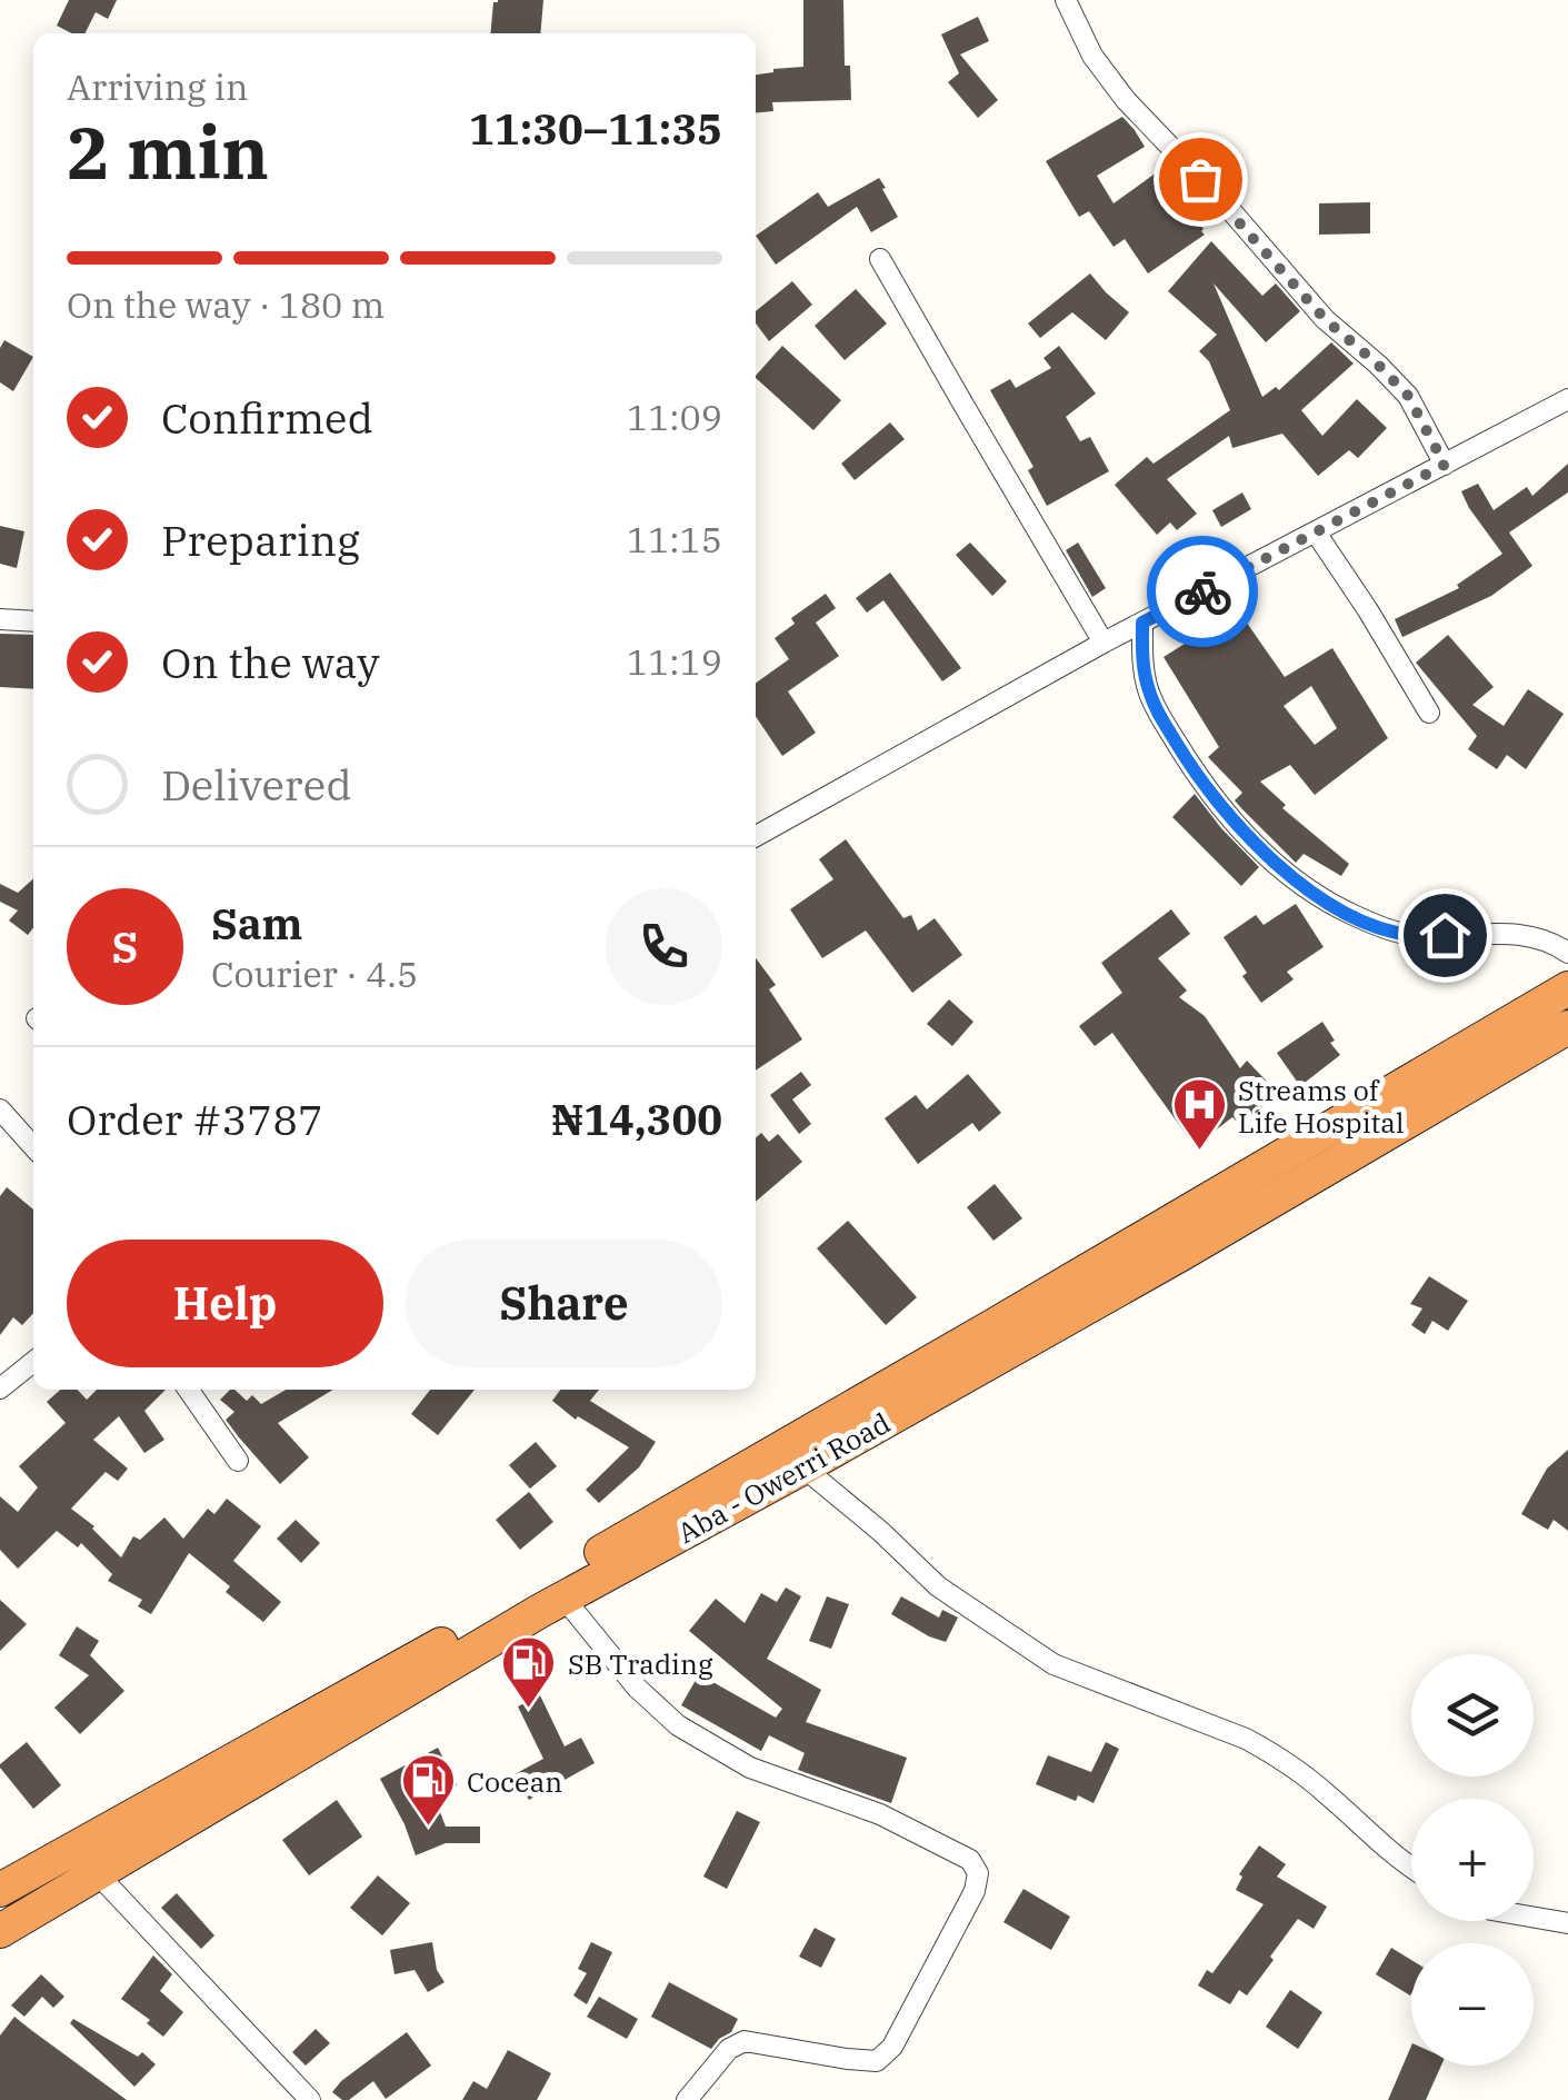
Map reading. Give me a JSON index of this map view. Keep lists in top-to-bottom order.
{
  "streets": {
    "highway": ["Aba - Owerri Road"]
  },
  "places": {
    "hospital": ["Streams of Life Hospital"],
    "fuel station": ["SB Trading", "Cocean"]
  },
  "page": {
    "heading": ["2 min", "Arriving in", "11:30–11:35"],
    "panel": [
      "Sam",
      "Courier · 4.5",
      "Order #3787",
      "₦14,300"
    ],
    "bar": "On the way · 180 m",
    "list": [
      ["Confirmed", "11:09"],
      ["Preparing", "11:15"],
      ["On the way", "11:19"],
      "Delivered"
    ],
    "round": "S",
    "buttons": ["Help", "Share"],
    "map_buttons": ["+", "−"]
  }
}
